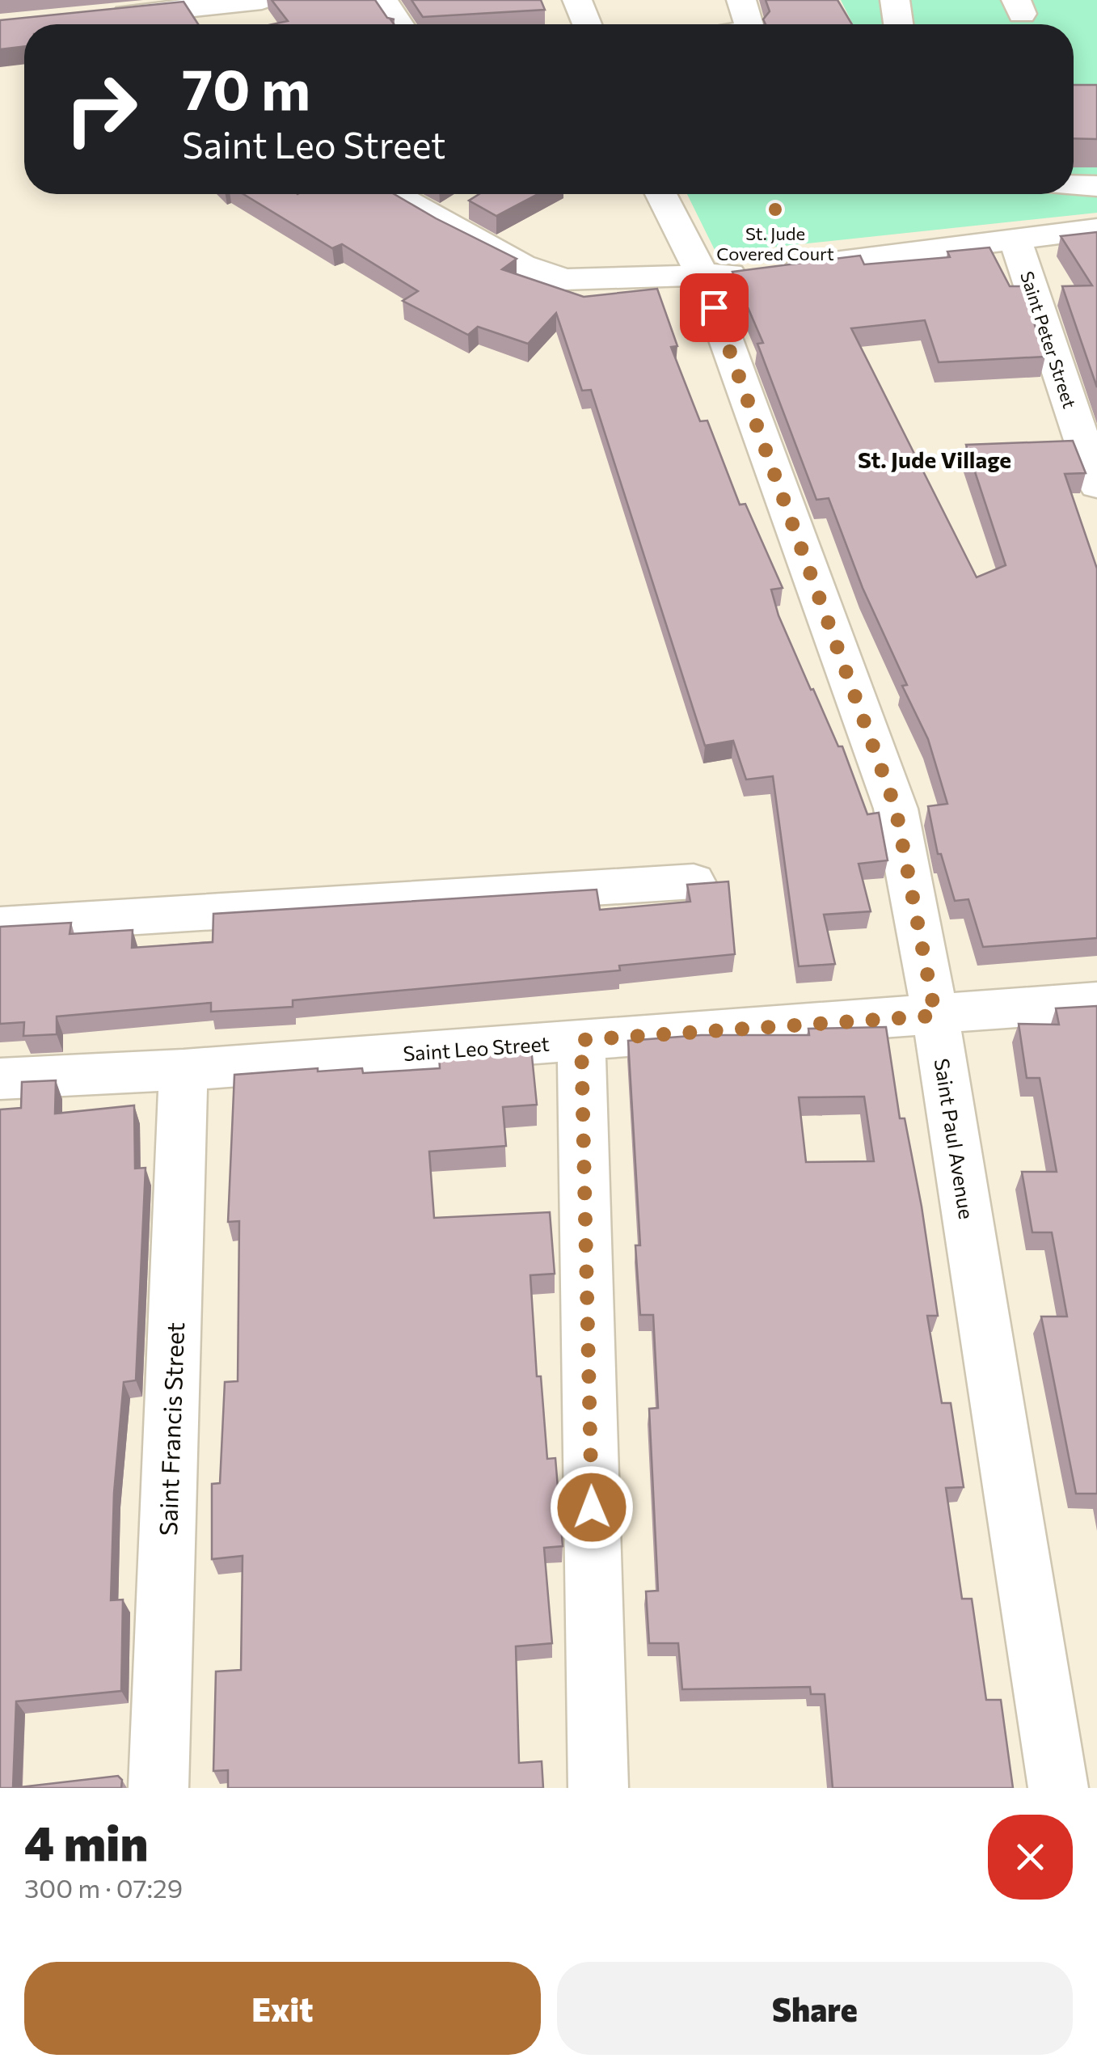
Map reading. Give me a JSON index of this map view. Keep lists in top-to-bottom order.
{
  "streets": {
    "street": [
      "Saint Peter Street",
      "Saint Leo Street",
      "Saint Paul Avenue",
      "Saint Francis Street"
    ]
  },
  "crossings": [
    ["Saint Leo Street", "Saint Paul Avenue"],
    ["Saint Leo Street", "Saint Francis Street"]
  ],
  "districts": ["St. Jude Village"],
  "places": ["St. Jude Covered Court"],
  "page": {
    "turn": ["70 m", "Saint Leo Street"],
    "heading": ["4 min", "300 m · 07:29"],
    "buttons": ["Exit", "Share"]
  }
}
